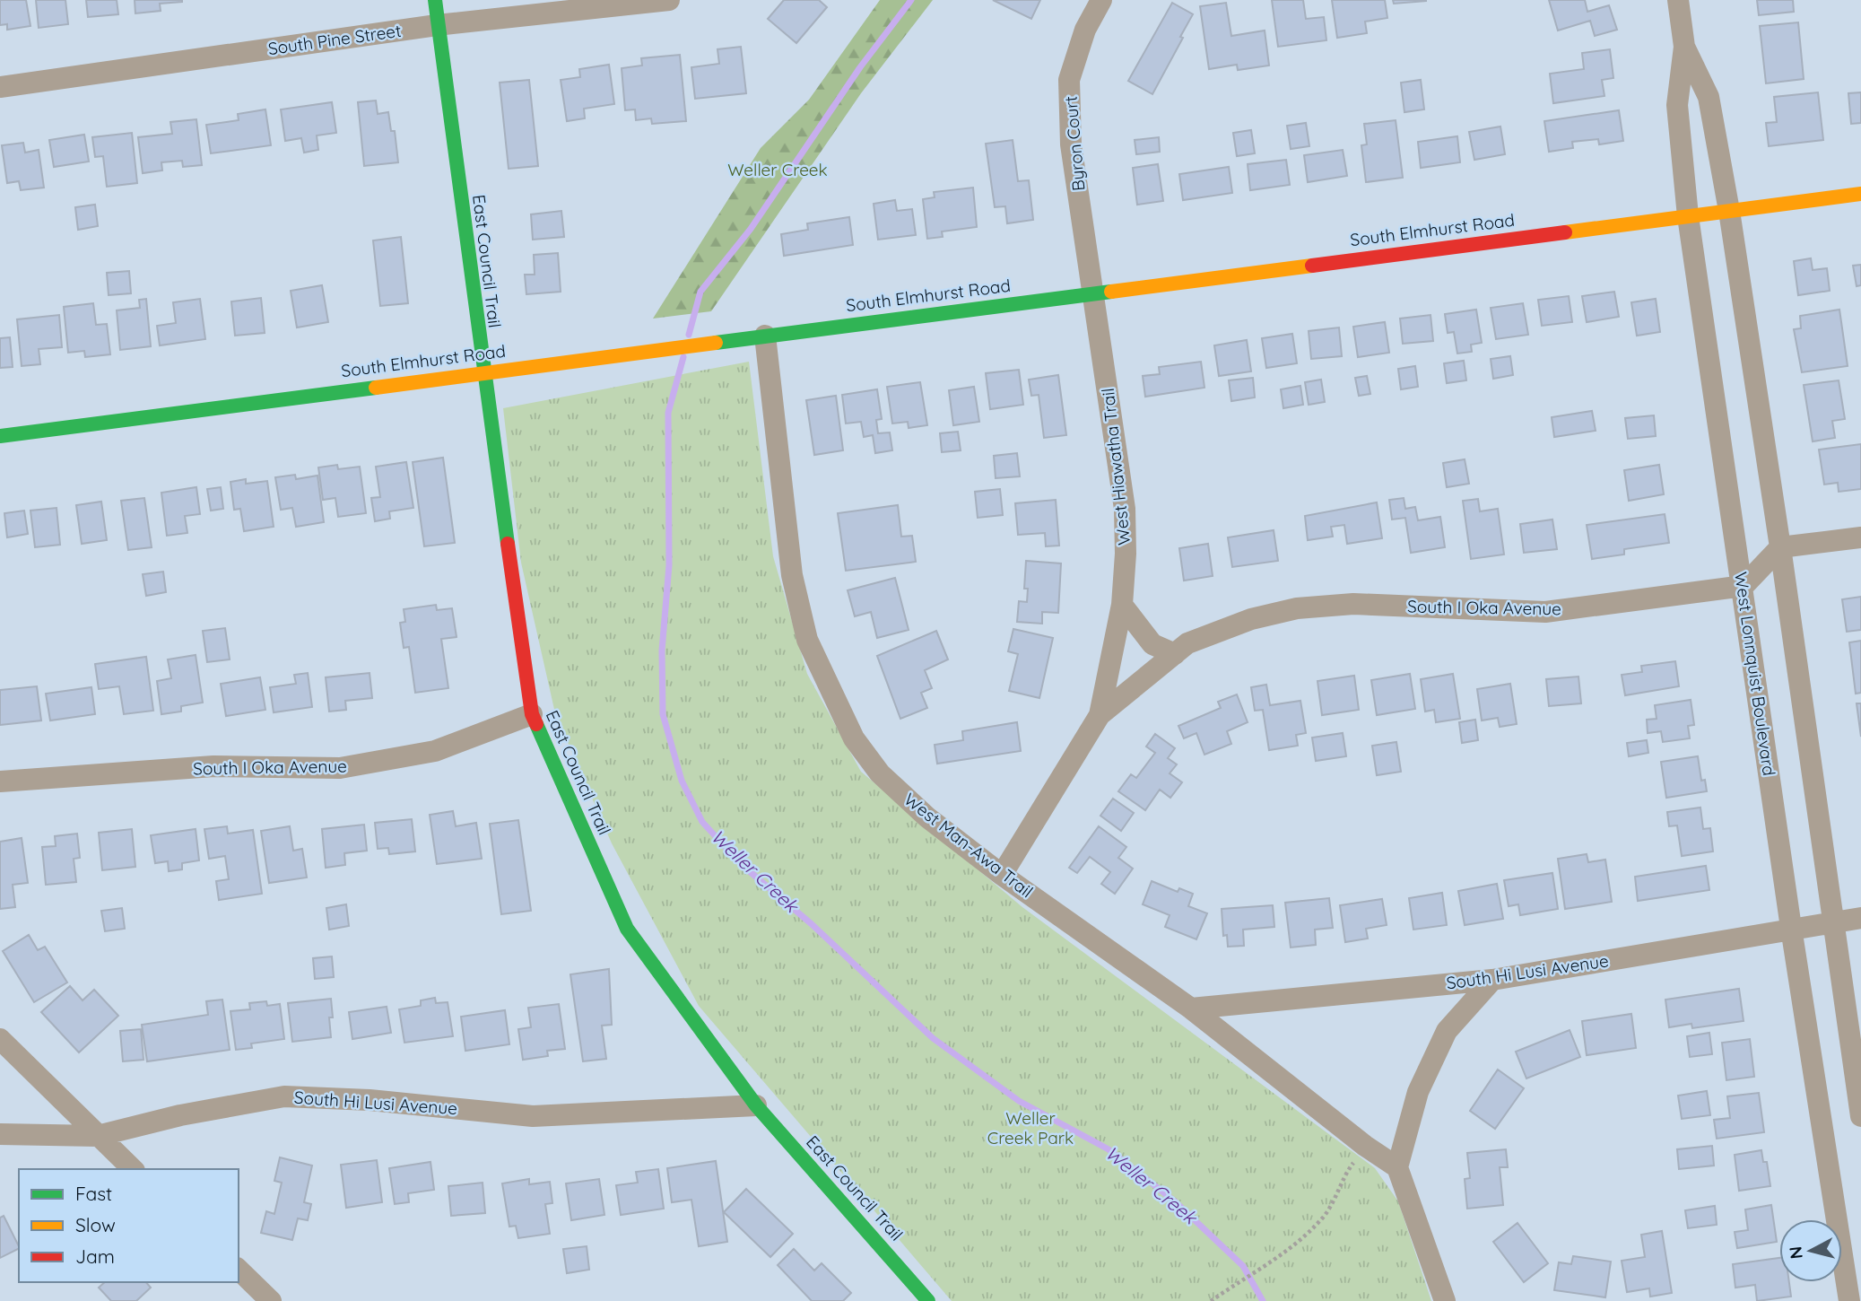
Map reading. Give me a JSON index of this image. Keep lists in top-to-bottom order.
{
  "streets": {
    "main road": ["South Elmhurst Road", "East Council Trail"],
    "street": [
      "South Pine Street",
      "Byron Court",
      "West Hiawatha Trail",
      "South I Oka Avenue",
      "West Lonnquist Boulevard",
      "West Man-Awa Trail",
      "South Hi Lusi Avenue"
    ]
  },
  "crossings": [
    ["South Pine Street", "East Council Trail"],
    ["Byron Court", "South Elmhurst Road"],
    ["Byron Court", "West Hiawatha Trail"],
    ["South Elmhurst Road", "East Council Trail"],
    ["South Elmhurst Road", "West Hiawatha Trail"],
    ["South Elmhurst Road", "West Lonnquist Boulevard"],
    ["South Elmhurst Road", "West Man-Awa Trail"],
    ["East Council Trail", "South I Oka Avenue"],
    ["East Council Trail", "South Hi Lusi Avenue"],
    ["West Hiawatha Trail", "South I Oka Avenue"],
    ["West Hiawatha Trail", "West Man-Awa Trail"],
    ["South I Oka Avenue", "West Lonnquist Boulevard"],
    ["West Lonnquist Boulevard", "South Hi Lusi Avenue"],
    ["West Man-Awa Trail", "South Hi Lusi Avenue"]
  ],
  "water": ["Weller Creek"],
  "parks": ["Weller Creek", "Weller Creek Park"],
  "legend": ["Fast", "Slow", "Jam"],
  "north": "left"
}
